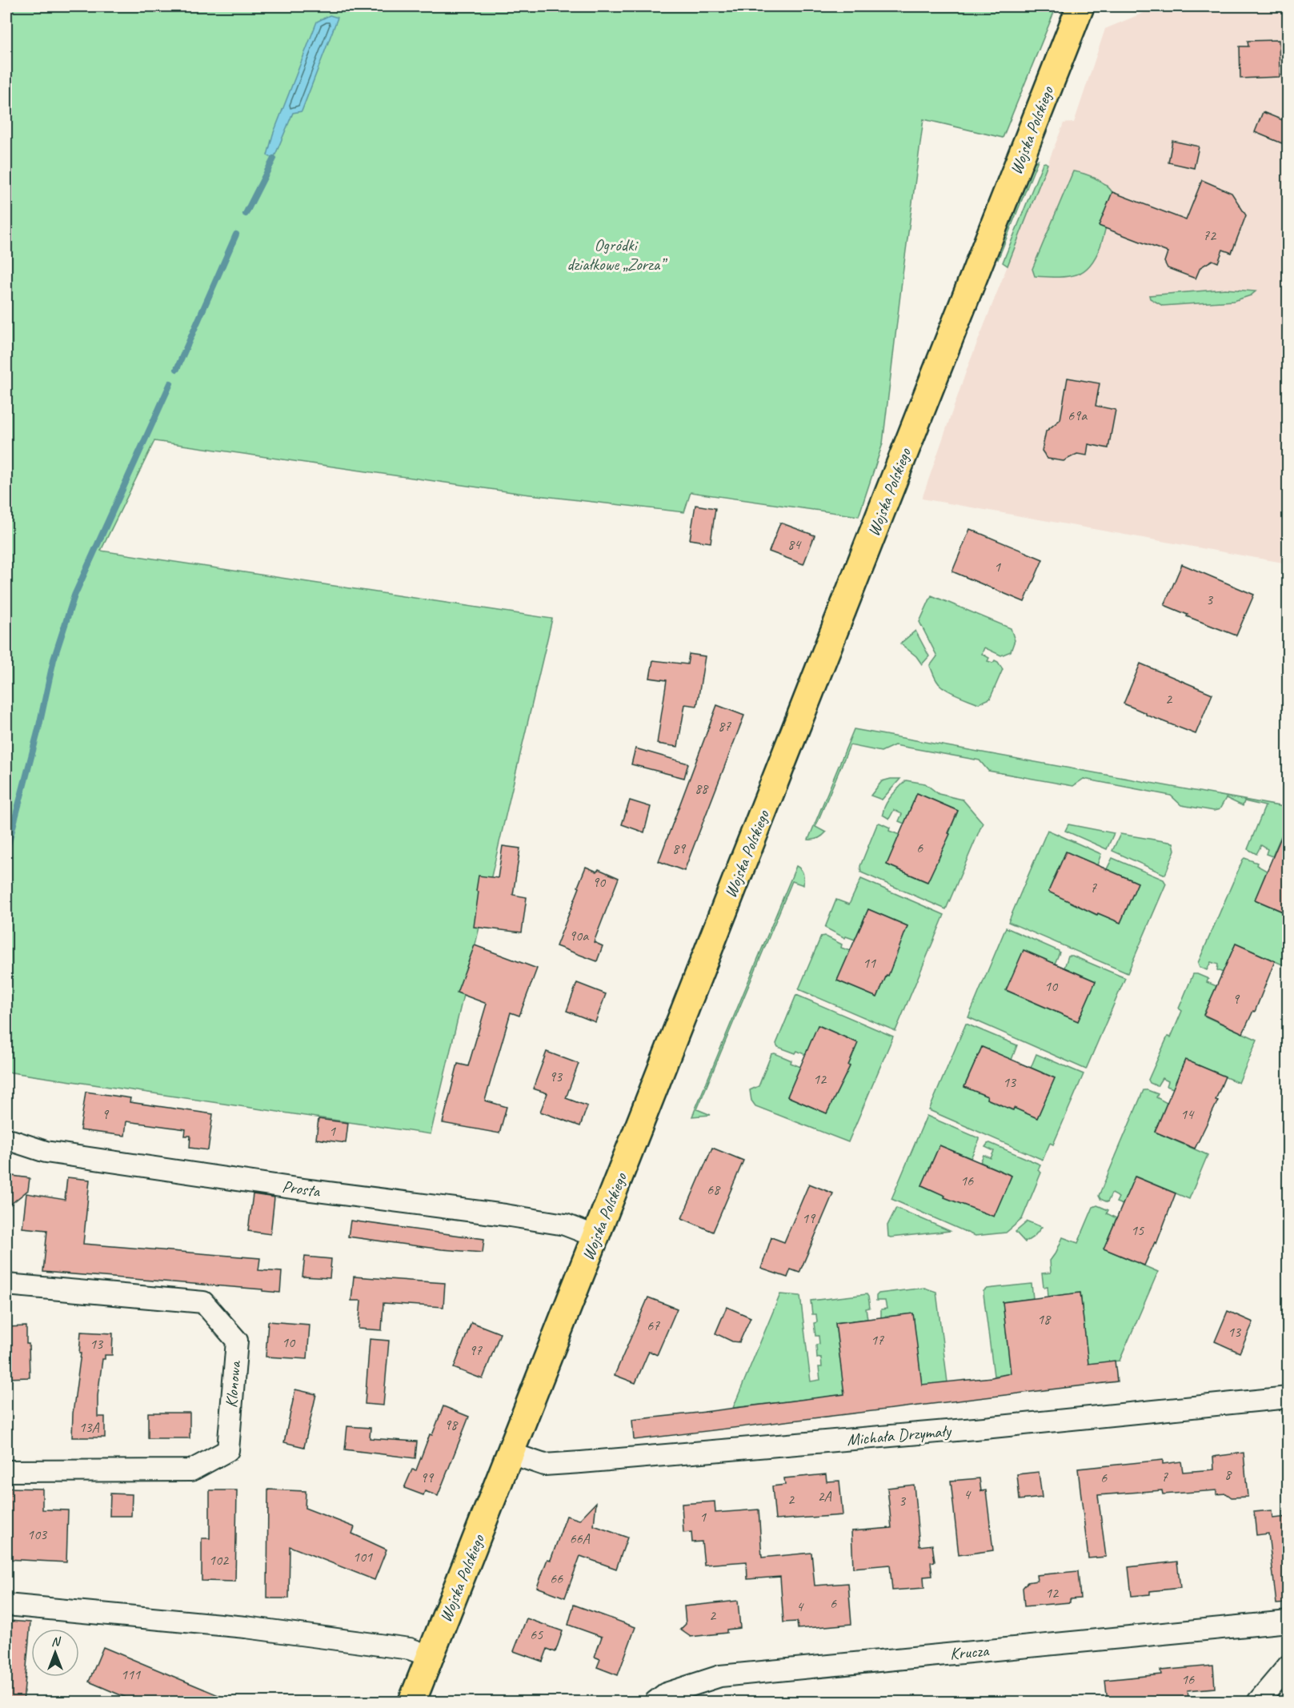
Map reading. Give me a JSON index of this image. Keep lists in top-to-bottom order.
{
  "streets": {
    "main road": ["Wojska Polskiego"],
    "street": [
      "Prosta",
      "Klonowa",
      "Michała Drzymały",
      "Krucza"
    ]
  },
  "crossings": [
    ["Wojska Polskiego", "Prosta"],
    ["Wojska Polskiego", "Michała Drzymały"]
  ],
  "parks": ["Ogródki działkowe „Zorza”"],
  "house_numbers": [
    "72",
    "69a",
    "84",
    "1",
    "3",
    "2",
    "87",
    "88",
    "6",
    "89",
    "90",
    "7",
    "90a",
    "11",
    "10",
    "9",
    "93",
    "12",
    "13",
    "9",
    "14",
    "1",
    "16",
    "68",
    "19",
    "15",
    "18",
    "67",
    "13",
    "17",
    "10",
    "13",
    "97",
    "98",
    "13A",
    "8",
    "7",
    "99",
    "6",
    "4",
    "2A",
    "2",
    "3",
    "1",
    "103",
    "66A",
    "101",
    "102",
    "66",
    "12",
    "6",
    "4",
    "2",
    "65",
    "111",
    "16"
  ],
  "north": "top"
}
